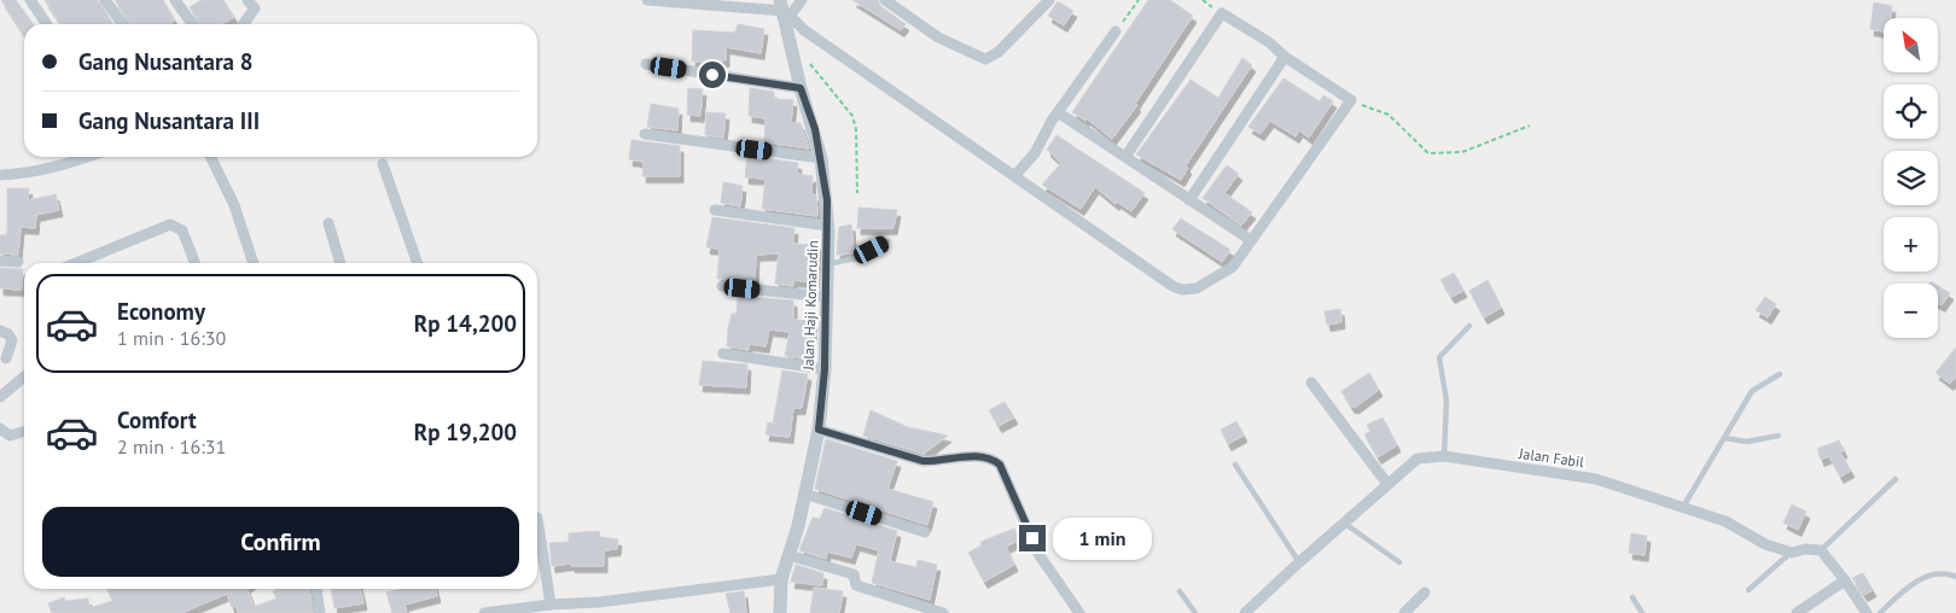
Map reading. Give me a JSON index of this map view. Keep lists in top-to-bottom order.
{
  "streets": {
    "street": ["Jalan Haji Komarudin", "Jalan Fabil"]
  },
  "north": "top left",
  "page": {
    "map_buttons": ["+", "−"],
    "banner": ["Gang Nusantara 8", "Gang Nusantara III"],
    "list": [
      {
        "name": "Economy",
        "note": "1 min · 16:30",
        "value": "Rp 14,200"
      },
      {
        "name": "Comfort",
        "note": "2 min · 16:31",
        "value": "Rp 19,200"
      }
    ],
    "buttons": "Confirm",
    "bubble": "1 min"
  }
}
